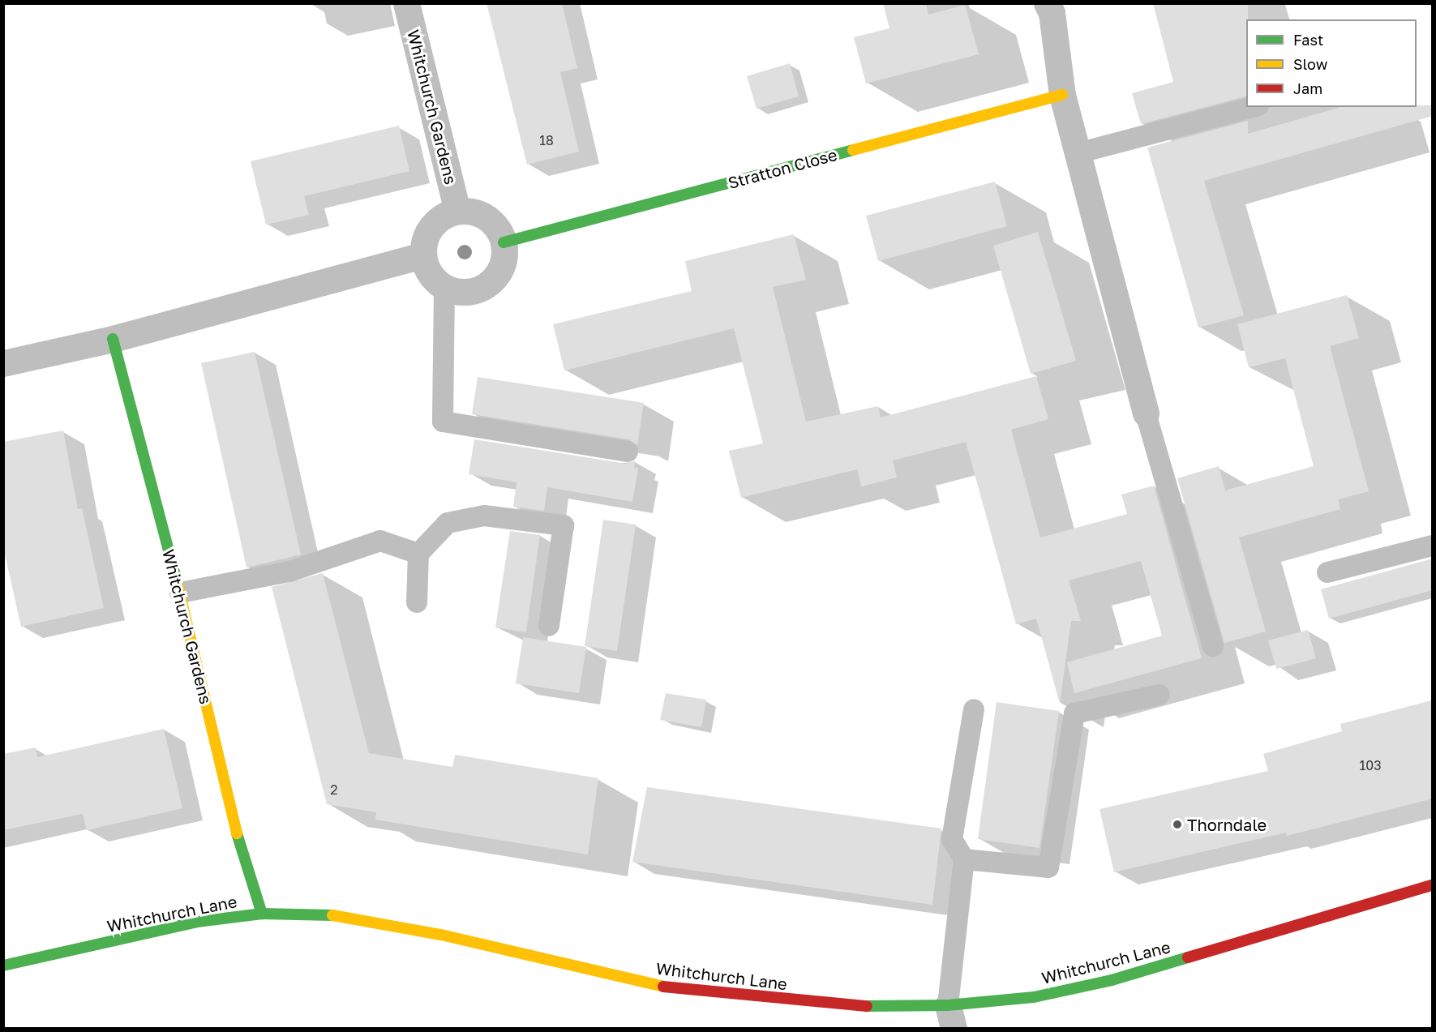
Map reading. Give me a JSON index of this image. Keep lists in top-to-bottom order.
{
  "streets": {
    "main road": ["Whitchurch Gardens", "Stratton Close", "Whitchurch Lane"]
  },
  "crossings": [
    ["Whitchurch Gardens", "Stratton Close"],
    ["Whitchurch Gardens", "Whitchurch Lane"]
  ],
  "places": ["Thorndale"],
  "house_numbers": ["18", "103", "2"],
  "legend": ["Fast", "Slow", "Jam"]
}
